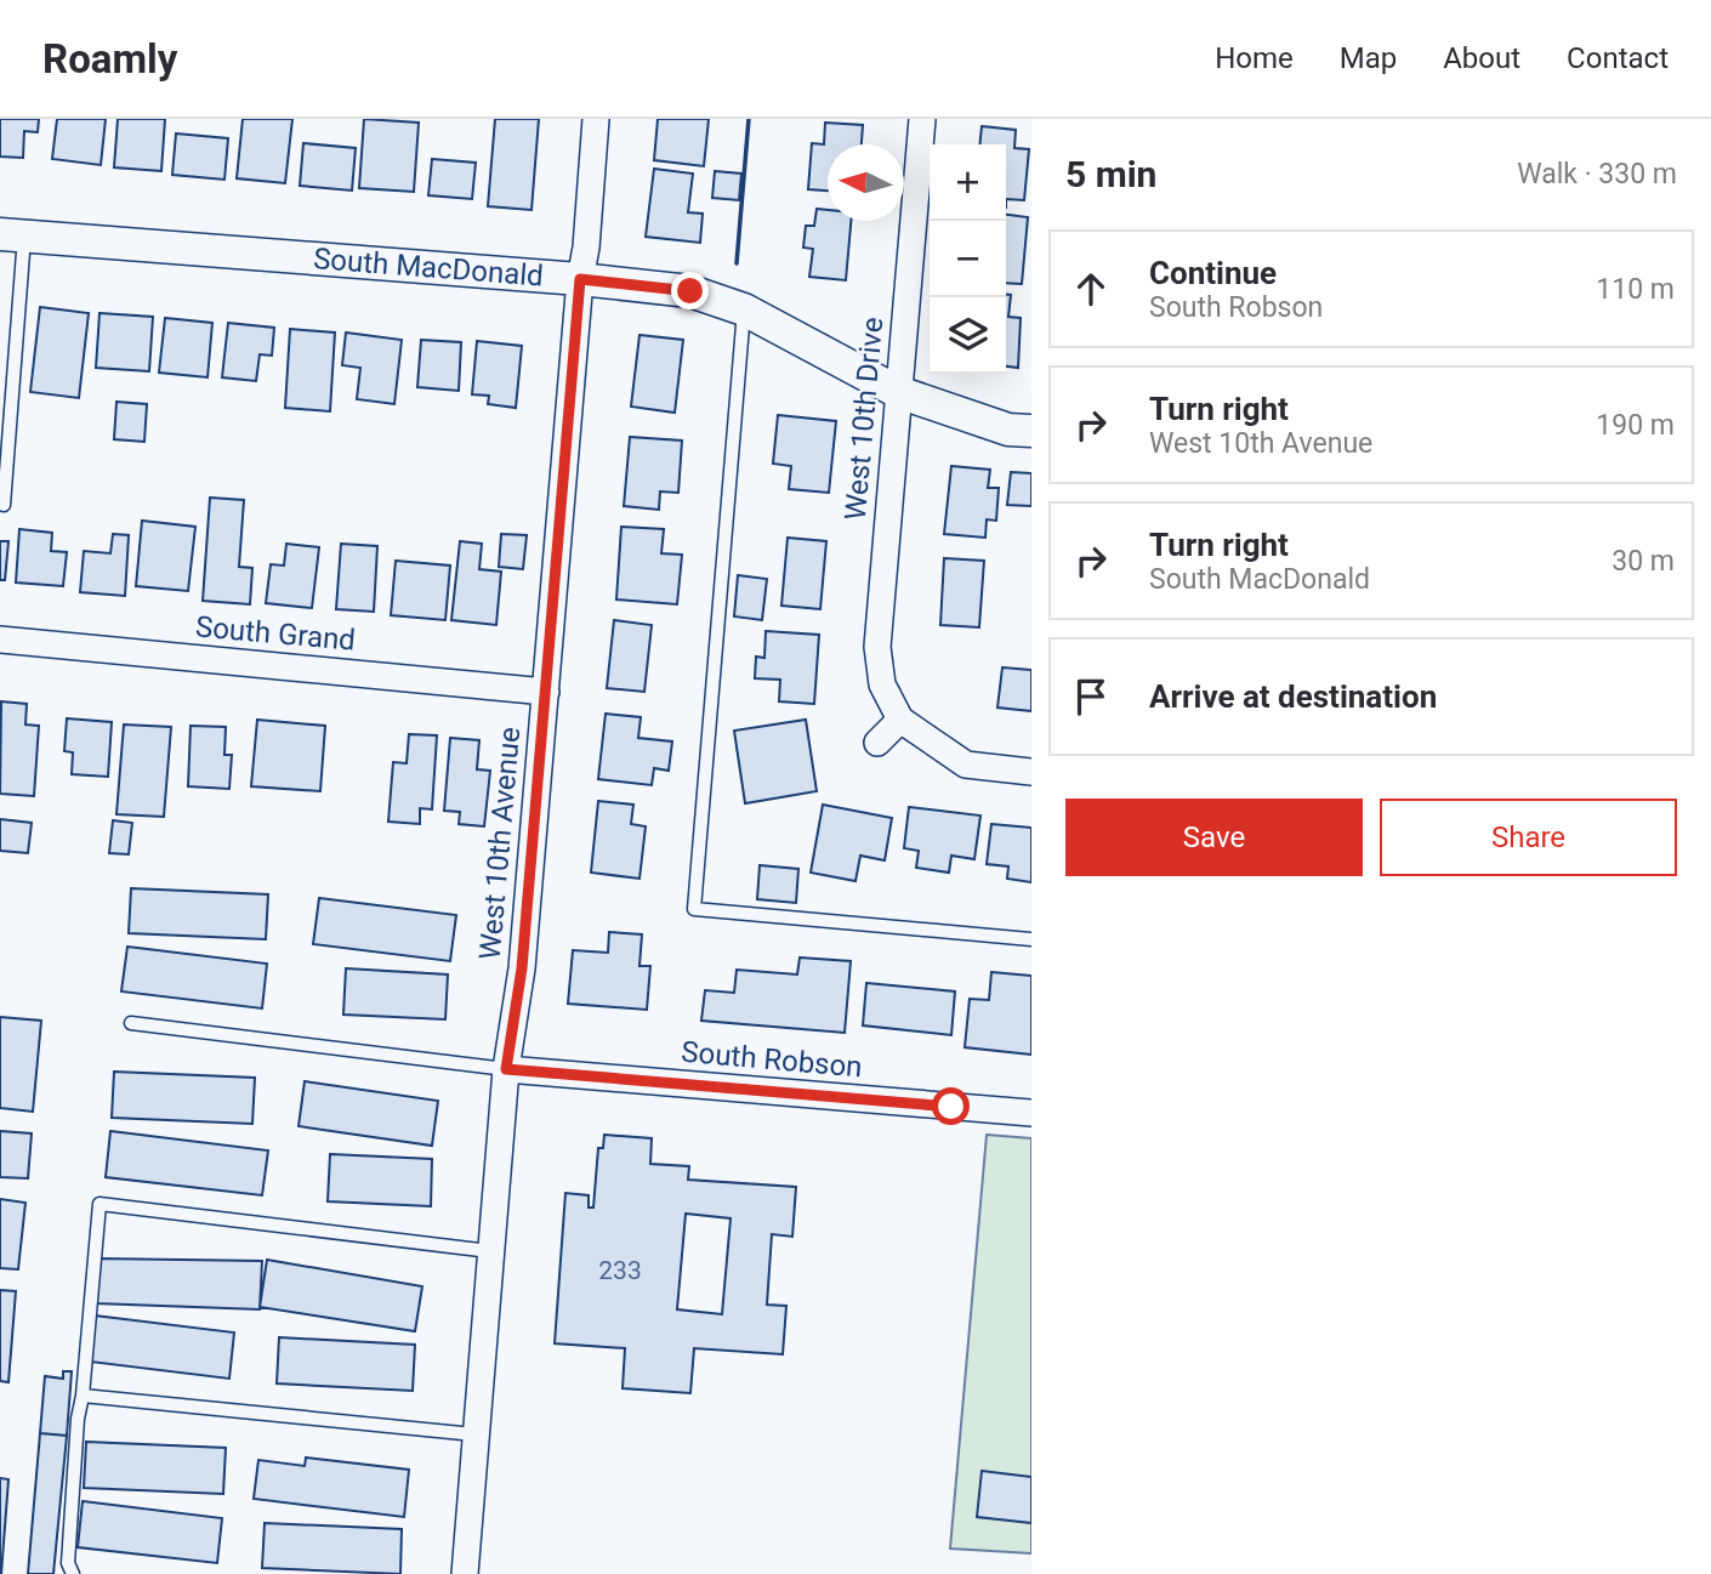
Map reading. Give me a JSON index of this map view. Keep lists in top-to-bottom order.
{
  "streets": {
    "street": [
      "South MacDonald",
      "West 10th Drive",
      "South Grand",
      "West 10th Avenue",
      "South Robson"
    ]
  },
  "crossings": [
    ["South MacDonald", "West 10th Drive"],
    ["South MacDonald", "West 10th Avenue"],
    ["South Grand", "West 10th Avenue"],
    ["West 10th Avenue", "South Robson"]
  ],
  "house_numbers": ["233"],
  "north": "left",
  "page": {
    "header": "Roamly",
    "nav": [
      "Home",
      "Map",
      "About",
      "Contact"
    ],
    "heading": ["5 min", "Walk · 330 m"],
    "map_buttons": ["+", "−"],
    "list": [
      ["Continue", "South Robson", "110 m"],
      ["Turn right", "West 10th Avenue", "190 m"],
      ["Turn right", "South MacDonald", "30 m"],
      "Arrive at destination"
    ],
    "buttons": ["Save", "Share"]
  }
}
